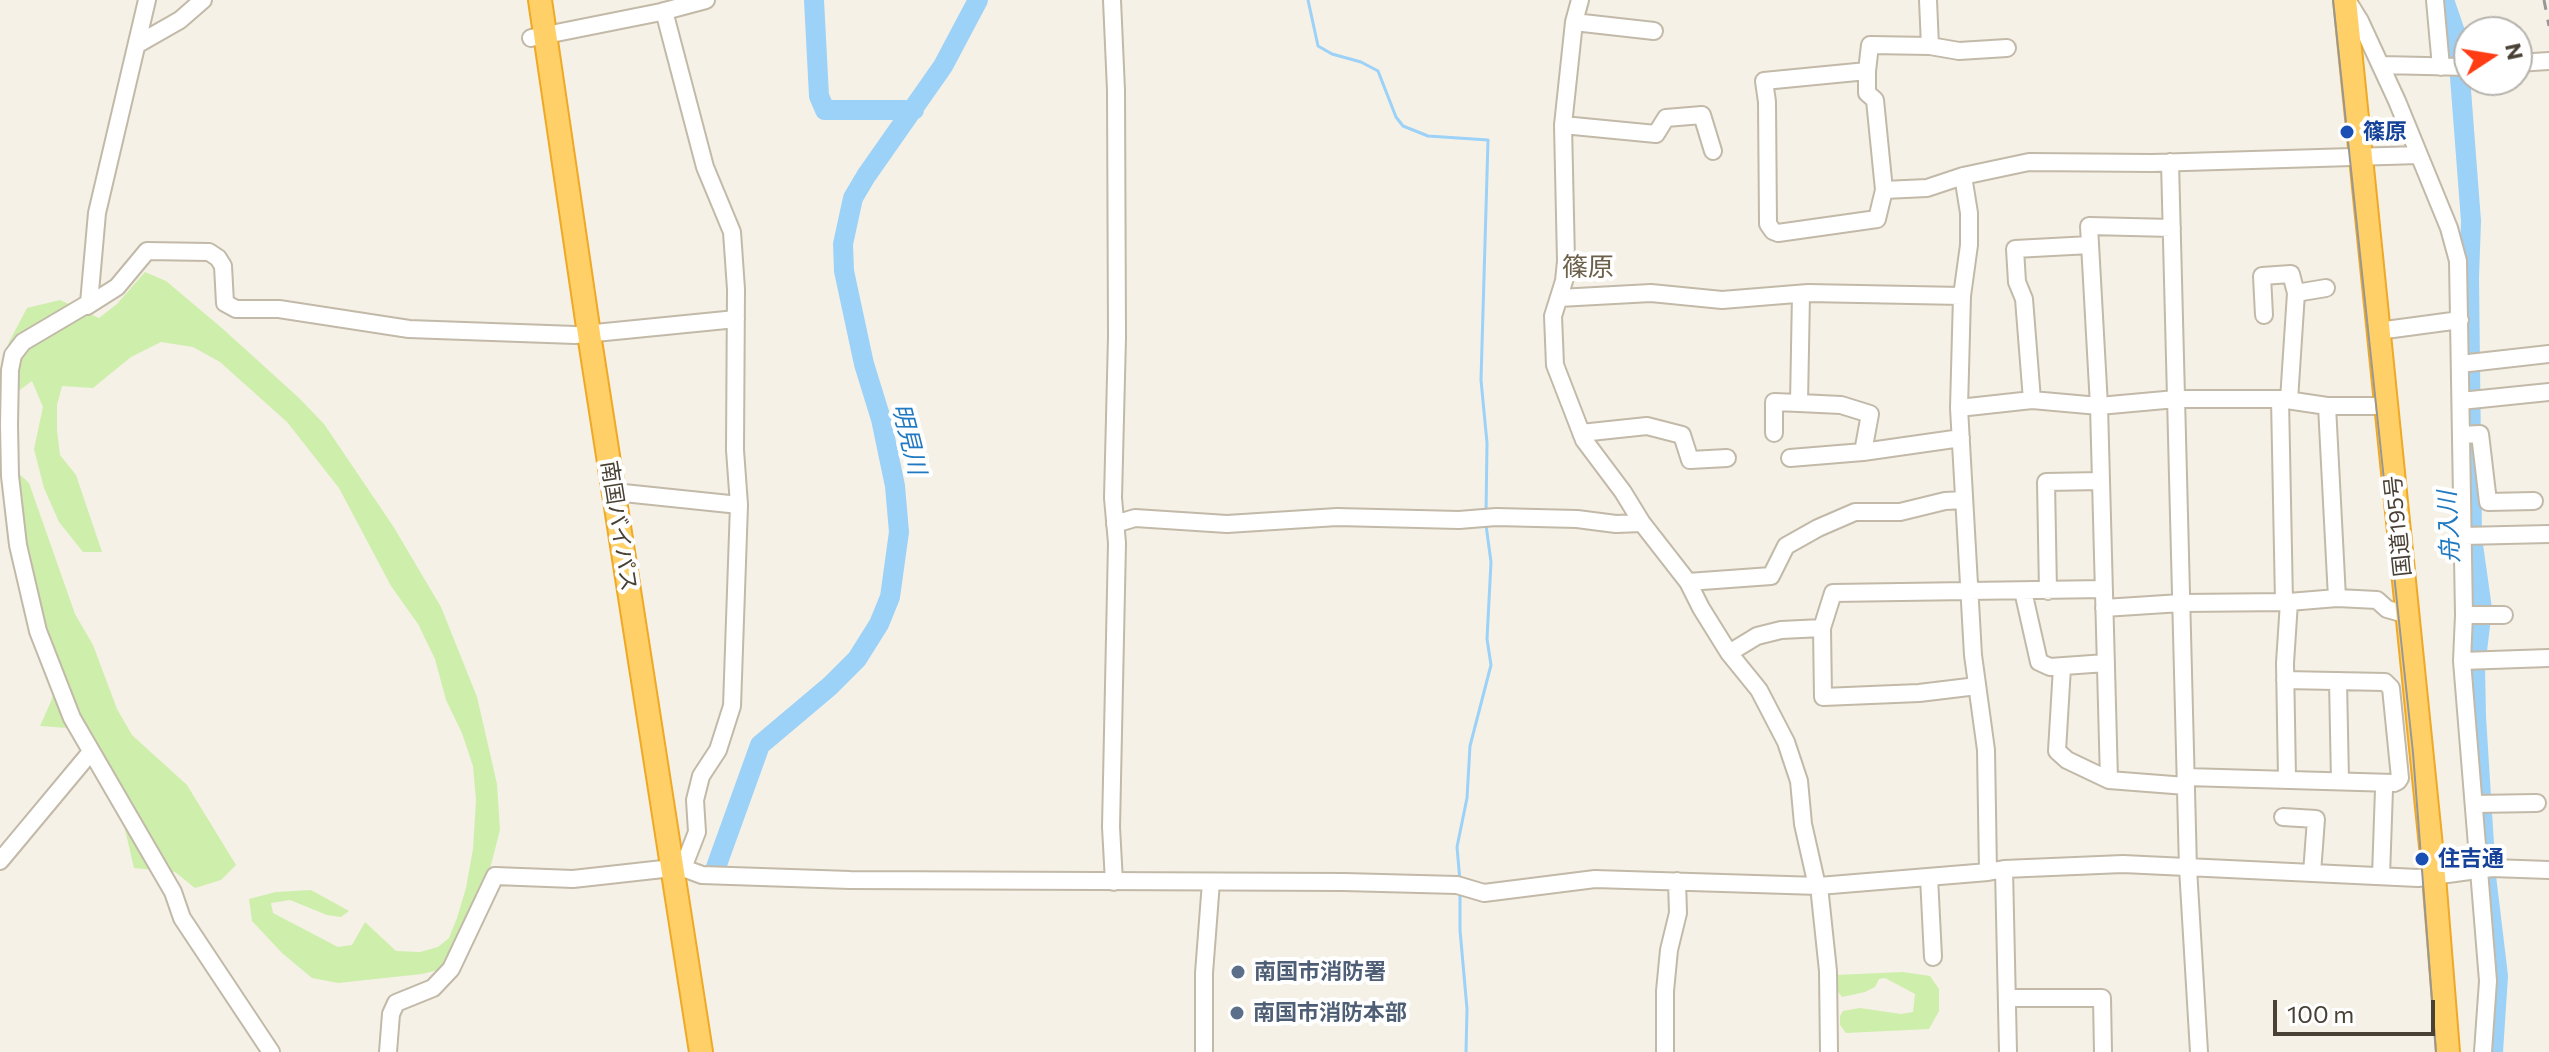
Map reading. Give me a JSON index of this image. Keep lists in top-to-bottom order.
{
  "streets": {
    "highway": ["南国バイパス", "国道195号"]
  },
  "districts": ["篠原"],
  "water": ["明見川", "舟入川"],
  "places": [
    "篠原",
    "住吉通",
    "南国市消防署",
    "南国市消防本部"
  ],
  "scale_bar": "100 m",
  "north": "right"
}
